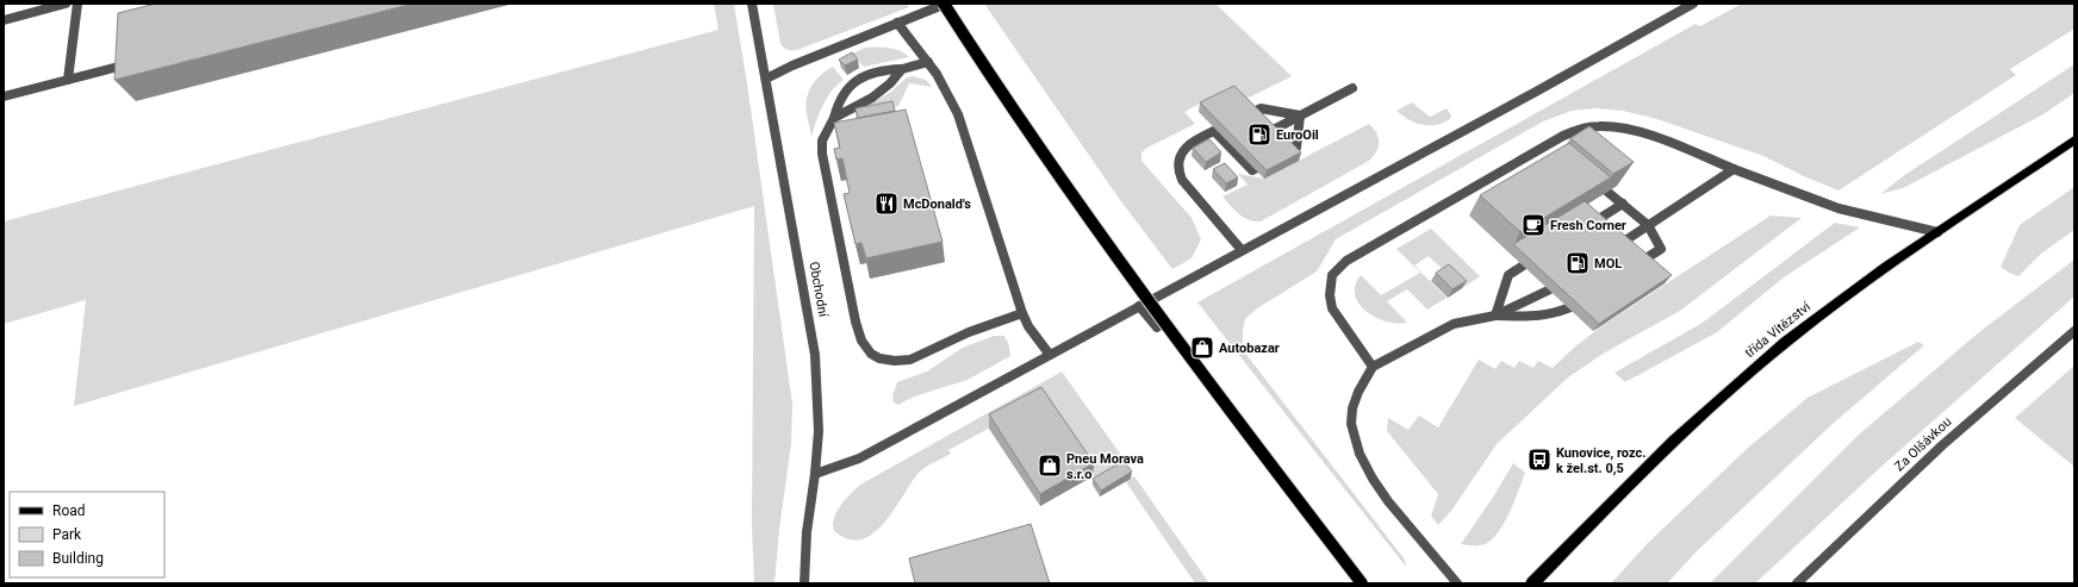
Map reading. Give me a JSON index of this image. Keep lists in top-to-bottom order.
{
  "streets": {
    "main road": ["třída Vítězství"],
    "street": ["Obchodní", "Za Olšávkou"]
  },
  "places": {
    "fuel station": ["EuroOil", "MOL"],
    "restaurant": ["McDonald's"],
    "cafe": ["Fresh Corner"],
    "shop": ["Autobazar", "Pneu Morava s.r.o"],
    "bus stop": ["Kunovice, rozc. k žel.st. 0,5"]
  },
  "legend": ["Road", "Park", "Building"]
}
